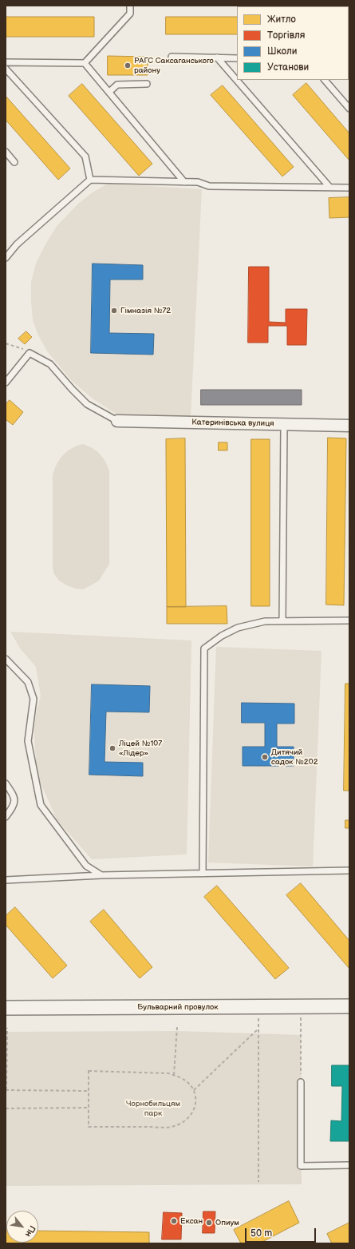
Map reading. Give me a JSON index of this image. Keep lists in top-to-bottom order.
{
  "streets": {
    "street": ["Катеринівська вулиця", "Бульварний провулок"]
  },
  "parks": ["Чорнобильцям парк"],
  "places": [
    "РАГС Саксаганського району",
    "Гімназія №72",
    "Ліцей №107 «Лідер»",
    "Дитячий садок №202",
    "Ексан",
    "Опиум"
  ],
  "legend": [
    "Житло",
    "Торгівля",
    "Школи",
    "Установи"
  ],
  "scale_bar": "50 m",
  "north": "bottom right"
}
